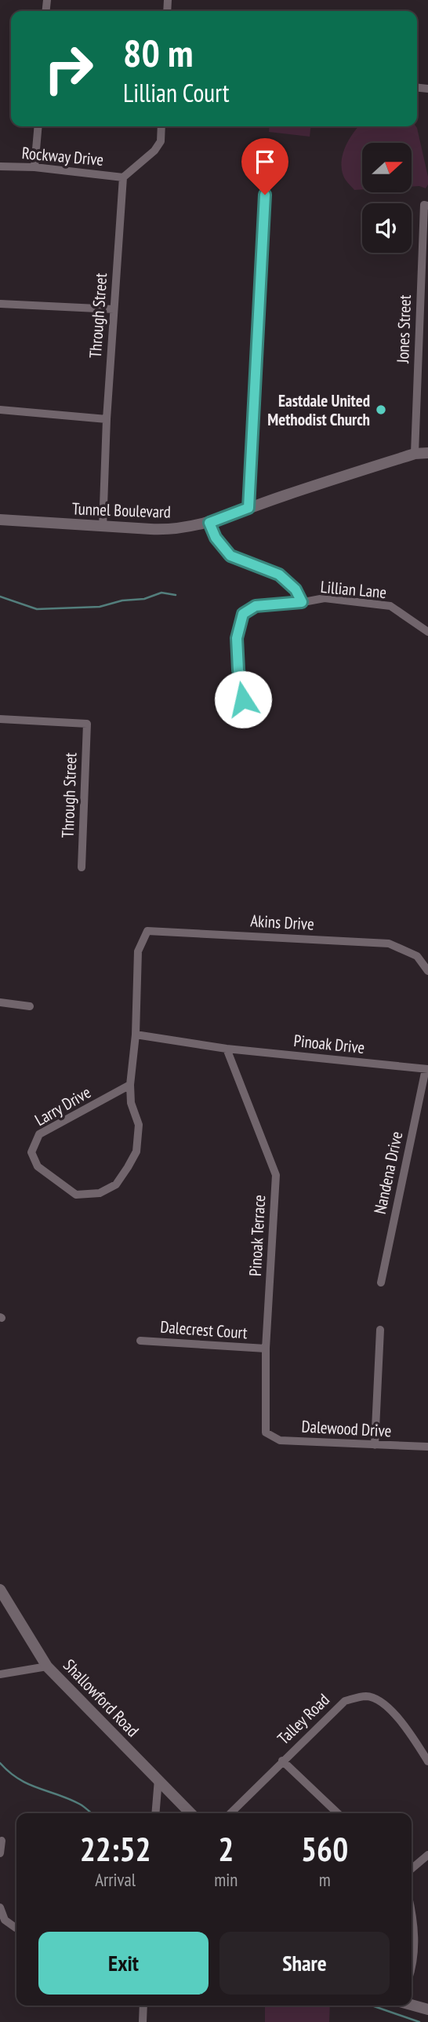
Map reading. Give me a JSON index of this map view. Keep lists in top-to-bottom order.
{
  "streets": {
    "main road": ["Tunnel Boulevard", "Shallowford Road"],
    "street": [
      "Rockway Drive",
      "Through Street",
      "Jones Street",
      "Lillian Lane",
      "Akins Drive",
      "Pinoak Drive",
      "Larry Drive",
      "Nandena Drive",
      "Pinoak Terrace",
      "Dalecrest Court",
      "Dalewood Drive",
      "Talley Road"
    ]
  },
  "crossings": [
    ["Rockway Drive", "Through Street"],
    ["Through Street", "Tunnel Boulevard"],
    ["Jones Street", "Tunnel Boulevard"],
    ["Tunnel Boulevard", "Lillian Lane"],
    ["Akins Drive", "Larry Drive"],
    ["Pinoak Drive", "Larry Drive"],
    ["Pinoak Drive", "Nandena Drive"],
    ["Pinoak Drive", "Pinoak Terrace"],
    ["Pinoak Terrace", "Dalecrest Court"],
    ["Pinoak Terrace", "Dalewood Drive"]
  ],
  "places": ["Eastdale United Methodist Church"],
  "north": "right",
  "page": {
    "turn": ["80 m", "Lillian Court"],
    "eta": [
      "22:52",
      "Arrival",
      "2",
      "min",
      "560",
      "m"
    ],
    "buttons": ["Exit", "Share"]
  }
}
